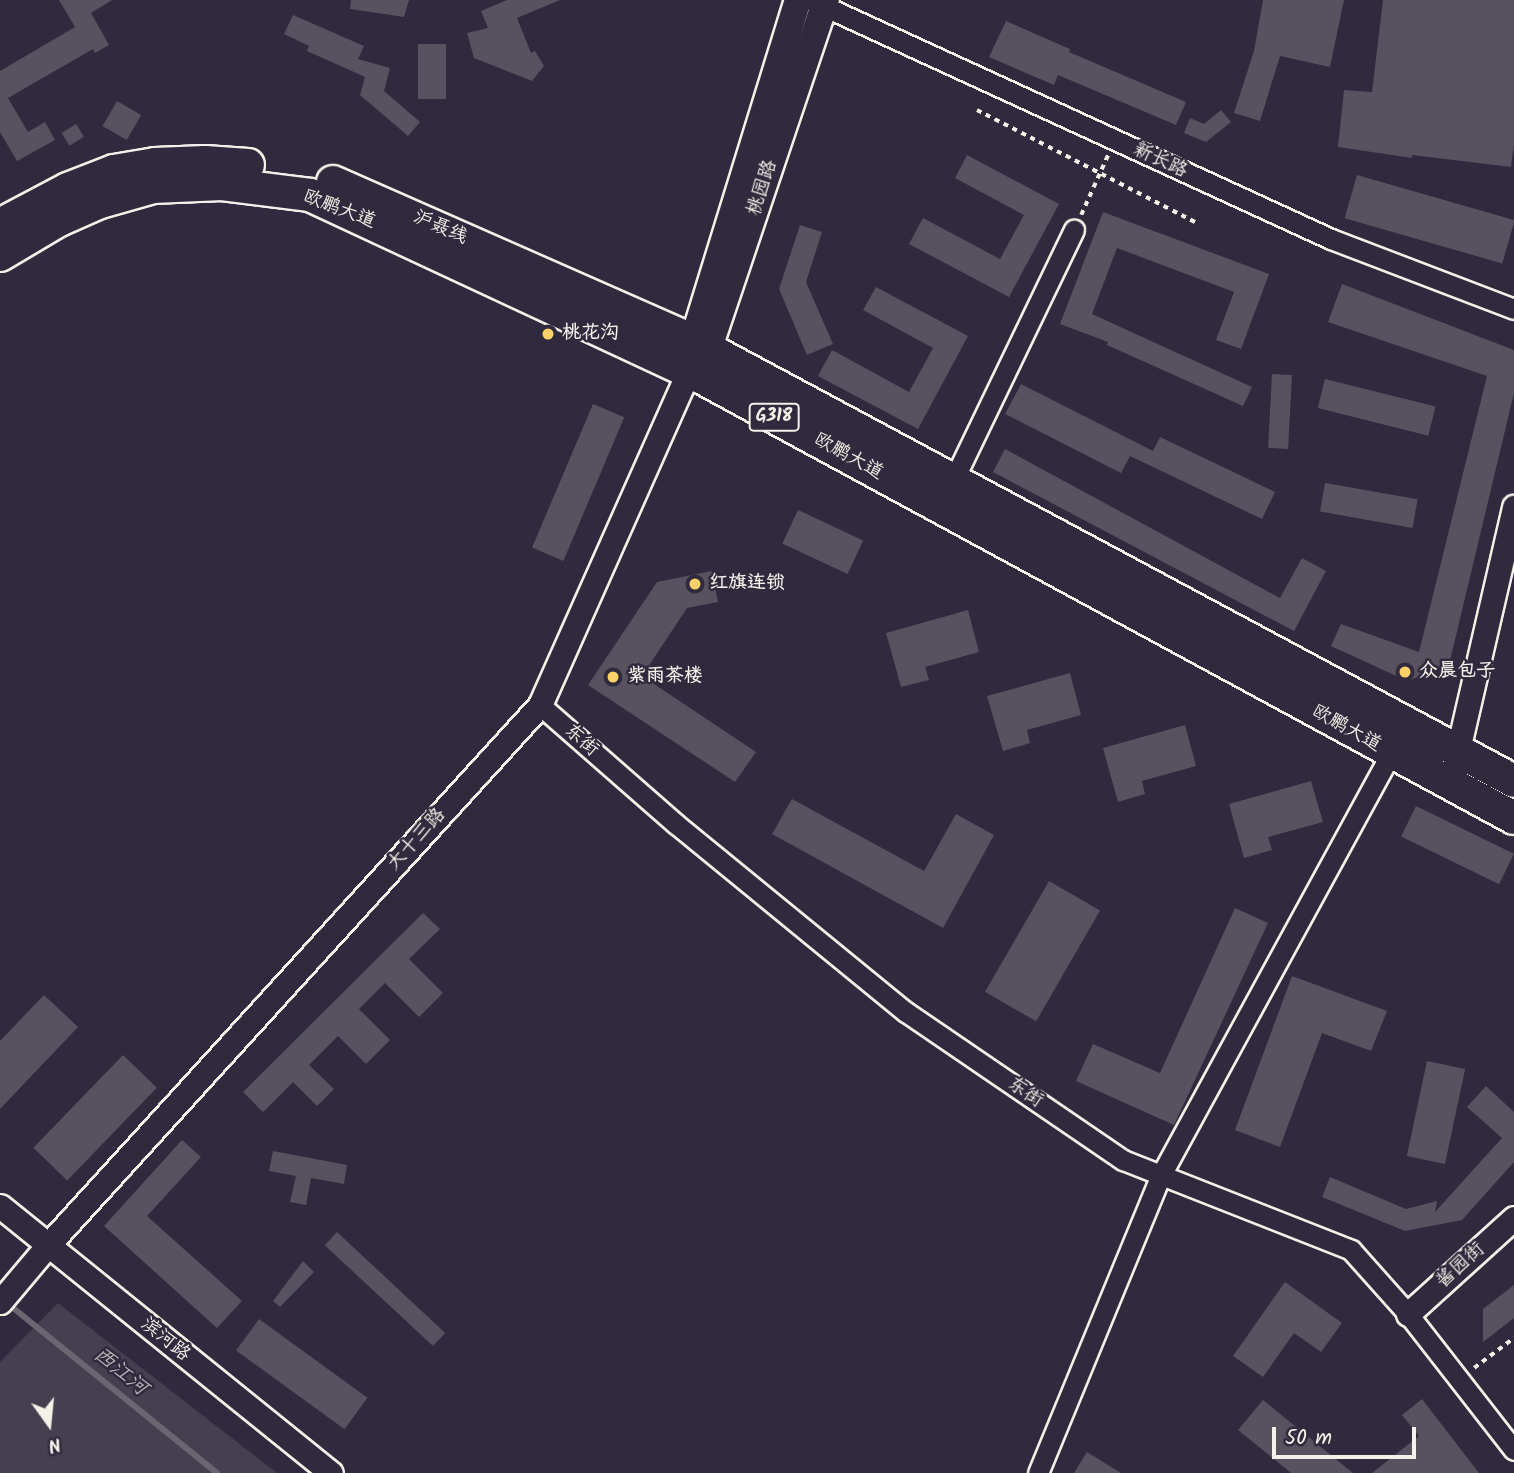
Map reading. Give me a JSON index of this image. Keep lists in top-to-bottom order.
{
  "streets": {
    "highway": ["欧鹏大道", "沪聂线", "G318"],
    "main road": ["桃园路"],
    "street": [
      "新长路",
      "东街",
      "大十三路",
      "酱园街",
      "滨河路"
    ]
  },
  "crossings": [
    ["新长路", "桃园路"],
    ["桃园路", "欧鹏大道"],
    ["桃园路", "沪聂线"],
    ["桃园路", "大十三路"],
    ["欧鹏大道", "沪聂线"],
    ["欧鹏大道", "大十三路"],
    ["沪聂线", "大十三路"],
    ["东街", "大十三路"],
    ["东街", "酱园街"],
    ["大十三路", "滨河路"]
  ],
  "water": ["西江河"],
  "places": [
    "桃花沟",
    "红旗连锁",
    "众晨包子",
    "紫雨茶楼"
  ],
  "scale_bar": "50 m",
  "north": "bottom"
}
